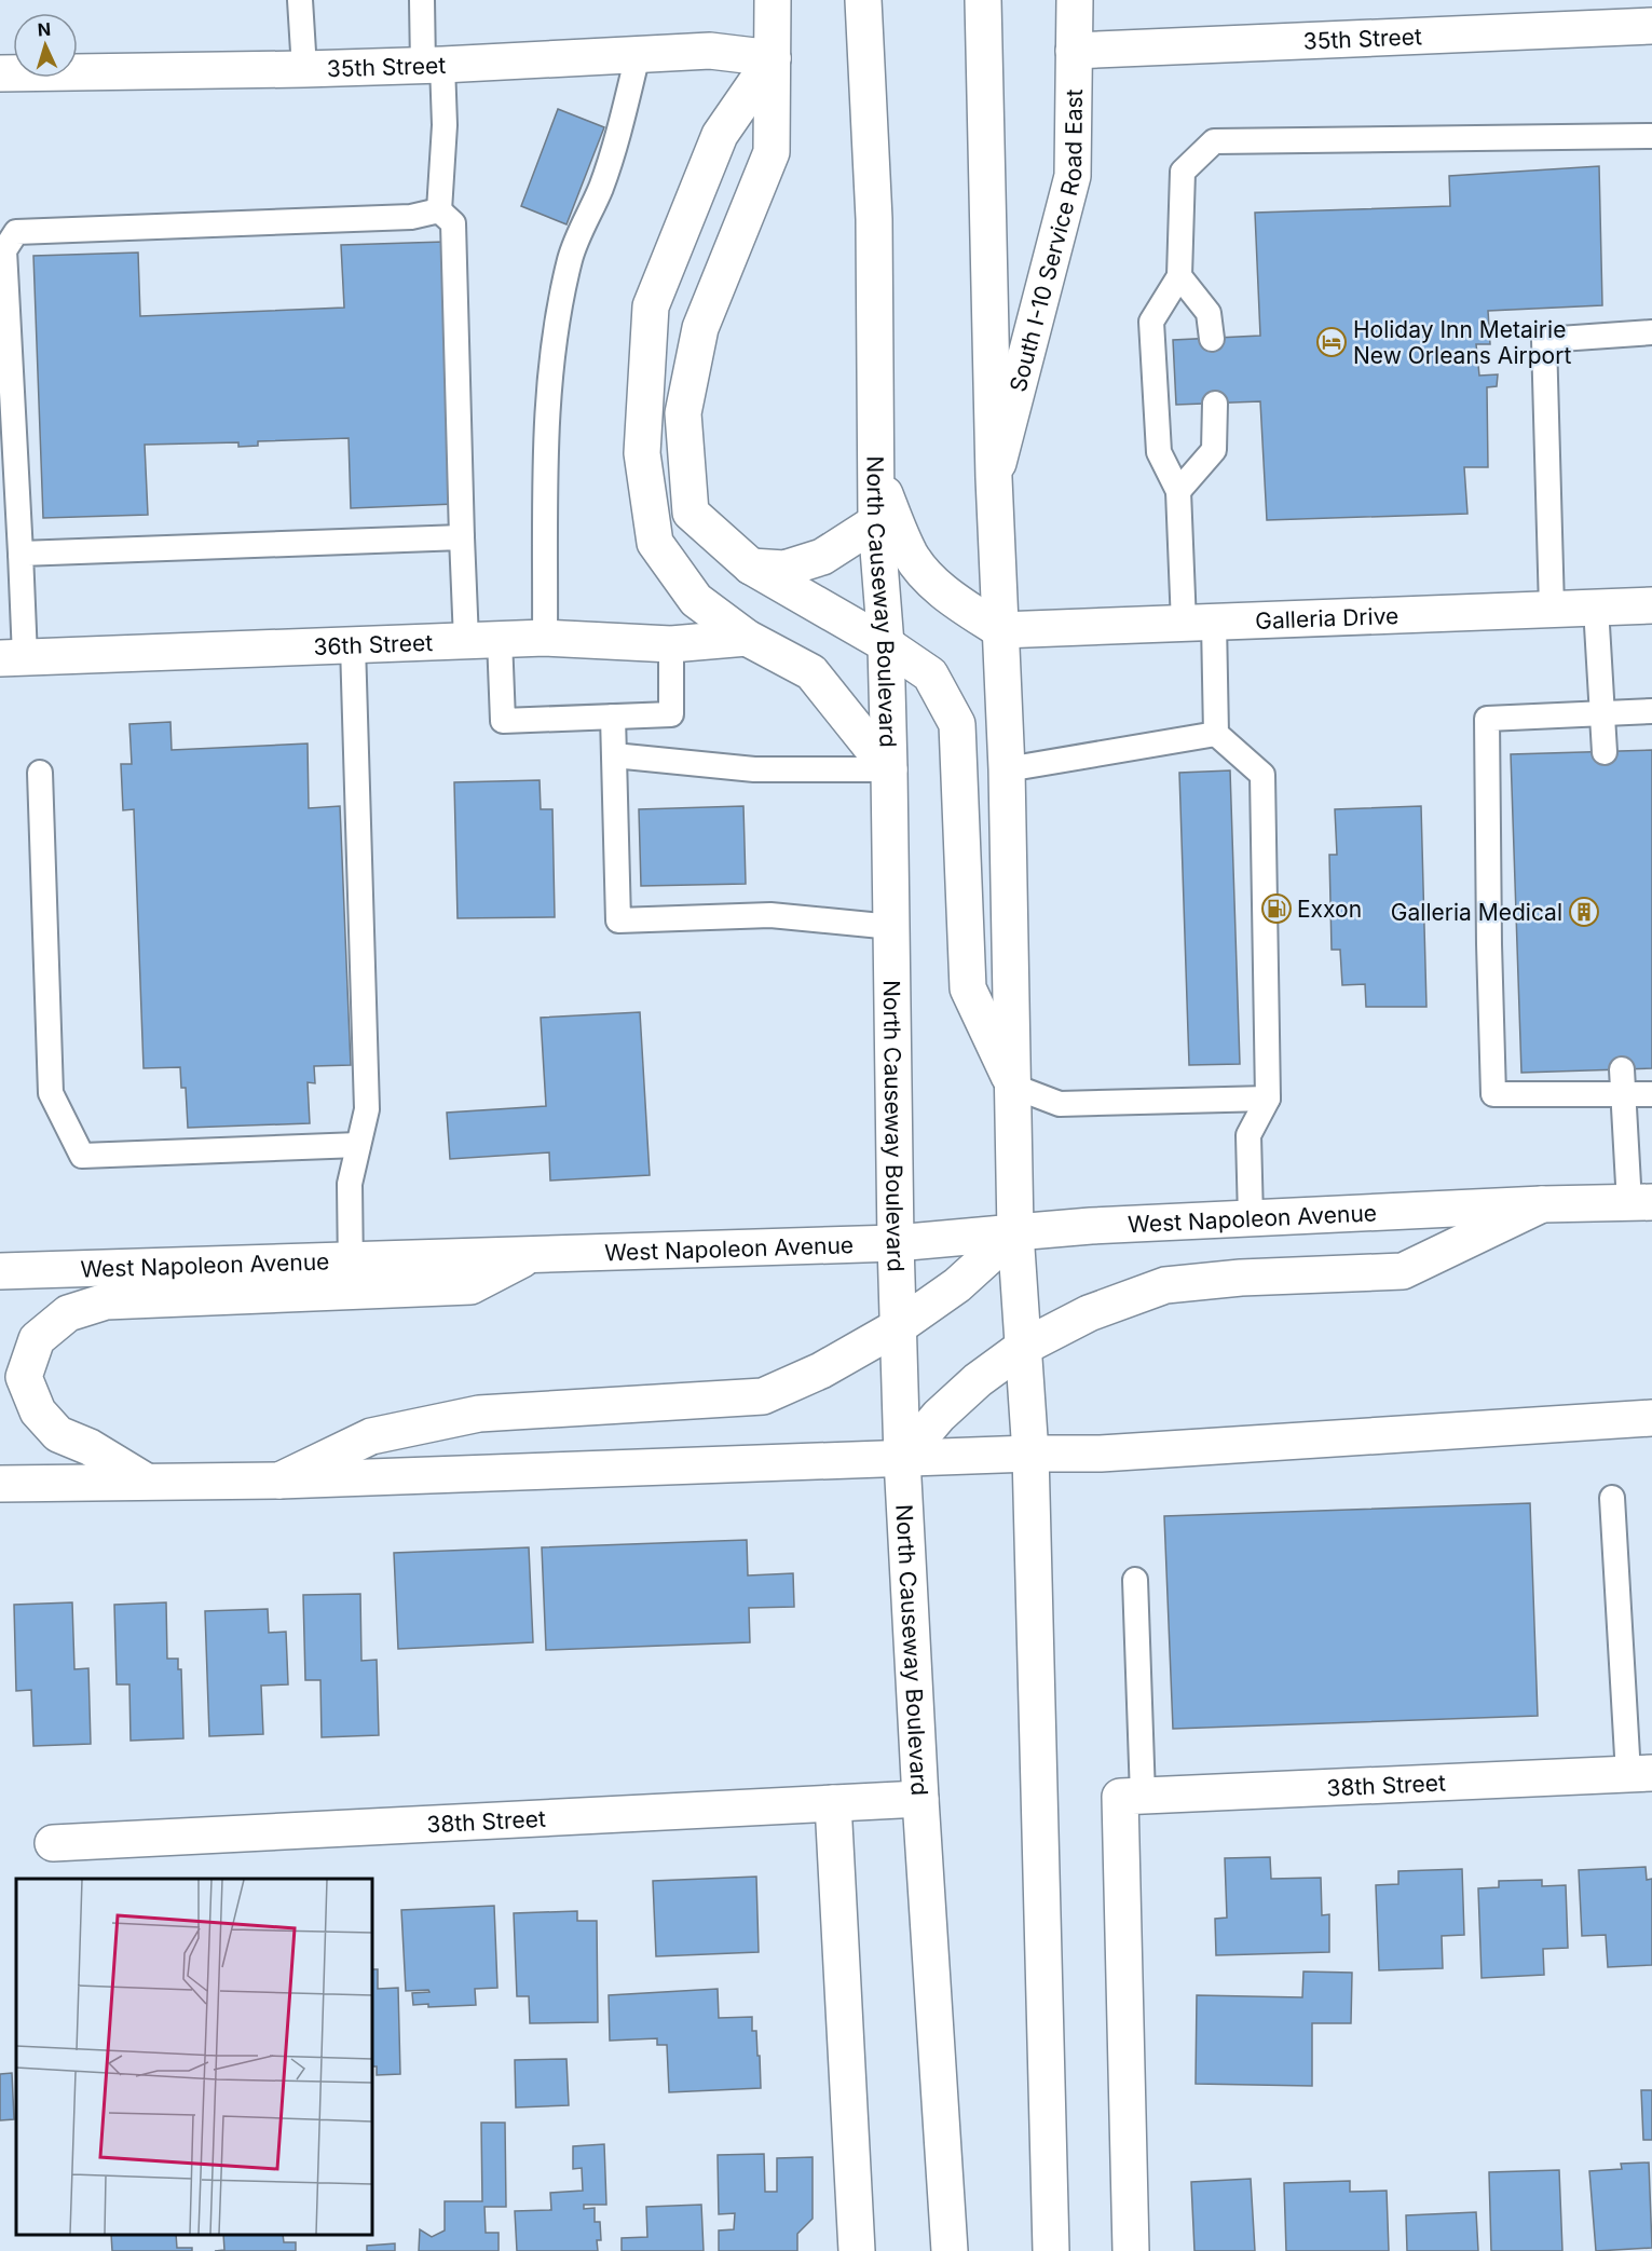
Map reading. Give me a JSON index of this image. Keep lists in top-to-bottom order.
{
  "streets": {
    "main road": [
      "35th Street",
      "South I-10 Service Road East",
      "North Causeway Boulevard",
      "Galleria Drive",
      "36th Street",
      "West Napoleon Avenue",
      "38th Street"
    ]
  },
  "crossings": [
    ["35th Street", "South I-10 Service Road East"],
    ["North Causeway Boulevard", "West Napoleon Avenue"],
    ["North Causeway Boulevard", "38th Street"]
  ],
  "places": {
    "hotel": ["Holiday Inn Metairie New Orleans Airport"],
    "fuel station": ["Exxon"],
    "building": ["Galleria Medical"]
  },
  "north": "top"
}
